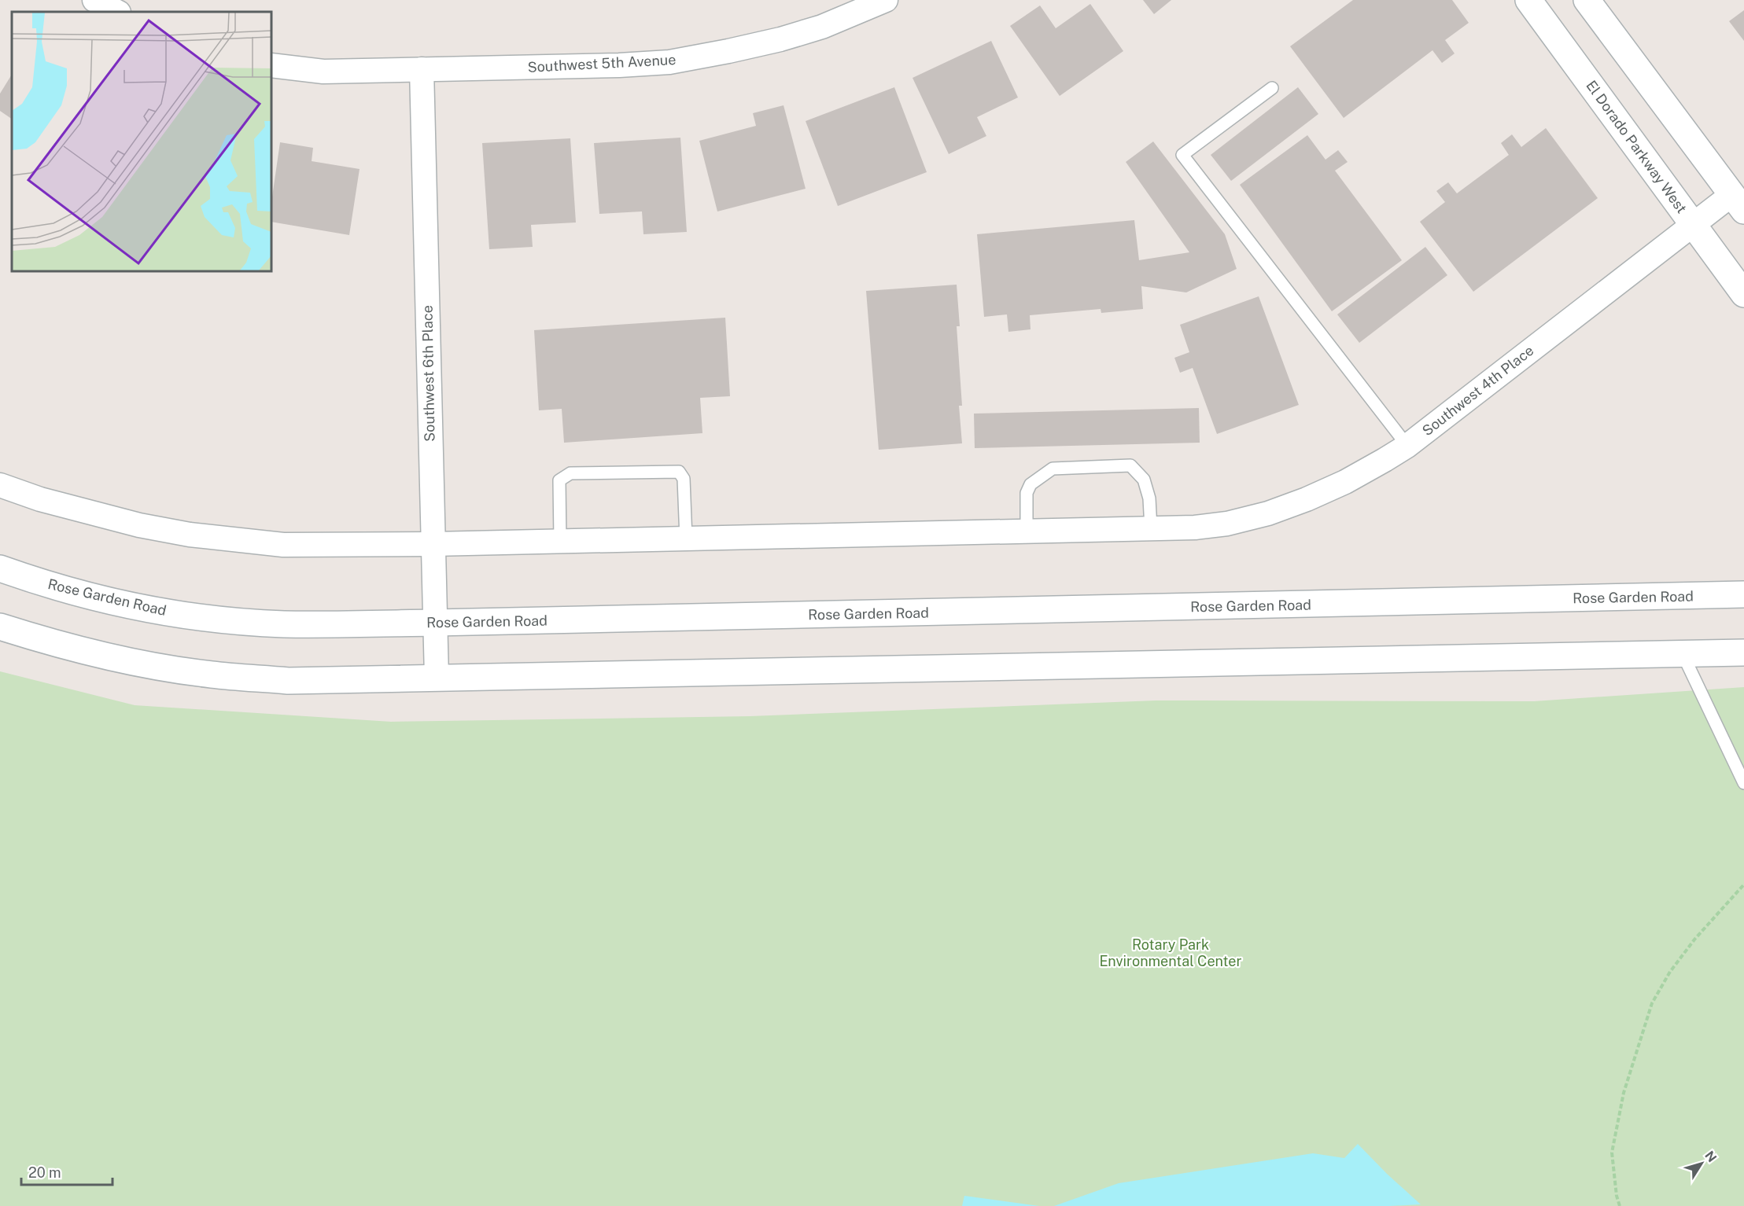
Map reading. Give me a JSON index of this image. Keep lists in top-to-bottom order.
{
  "streets": {
    "street": [
      "Southwest 5th Avenue",
      "El Dorado Parkway West",
      "Southwest 6th Place",
      "Southwest 4th Place",
      "Rose Garden Road"
    ]
  },
  "crossings": [
    ["Southwest 5th Avenue", "Southwest 6th Place"],
    ["El Dorado Parkway West", "Southwest 4th Place"],
    ["Southwest 6th Place", "Rose Garden Road"]
  ],
  "parks": ["Rotary Park Environmental Center"],
  "scale_bar": "20 m",
  "north": "top right"
}
